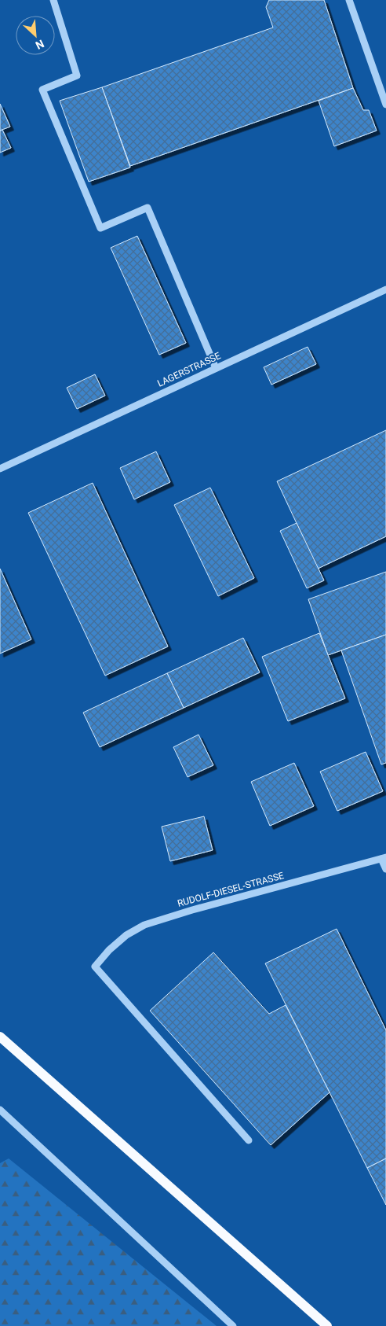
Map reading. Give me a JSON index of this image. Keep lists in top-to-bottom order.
{
  "streets": {
    "street": ["LAGERSTRASSE", "RUDOLF-DIESEL-STRASSE"]
  },
  "north": "bottom right"
}
